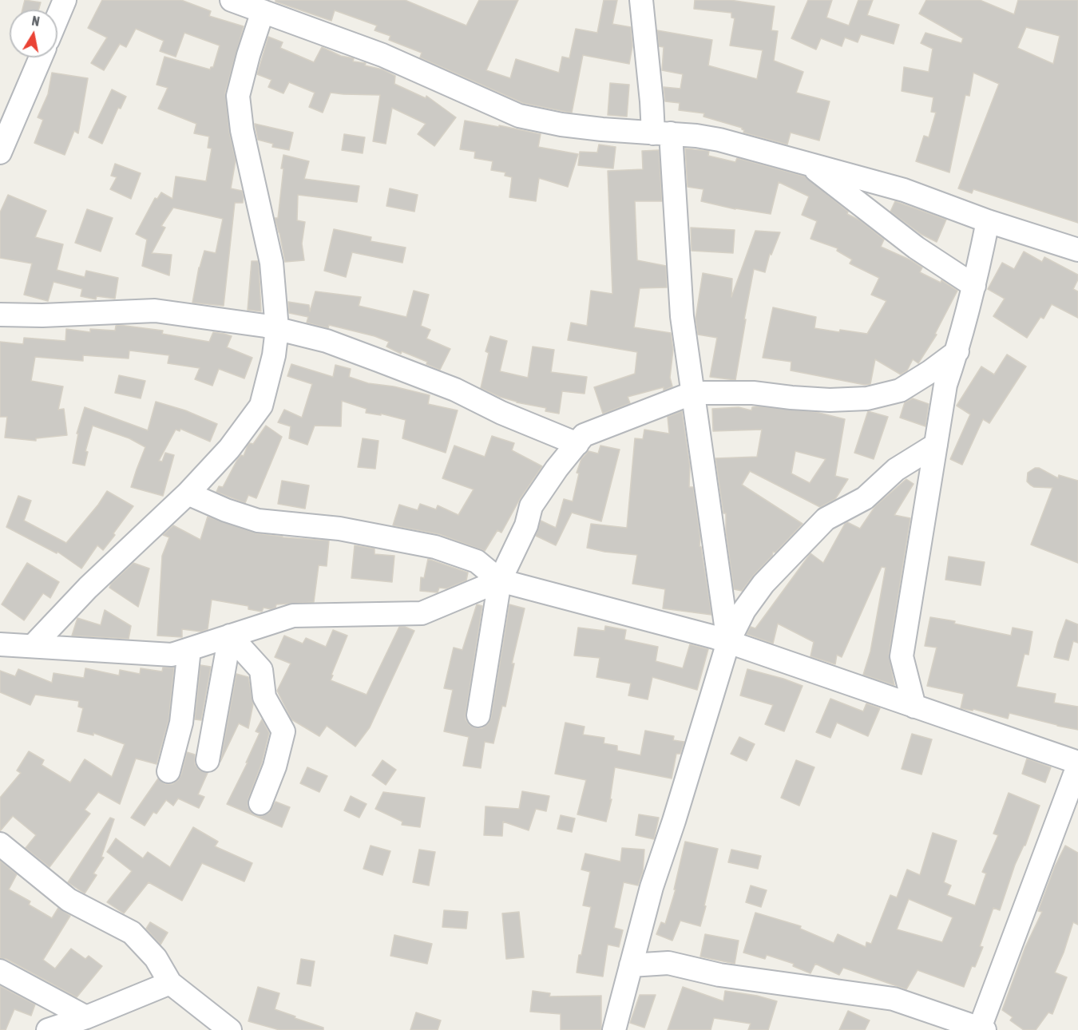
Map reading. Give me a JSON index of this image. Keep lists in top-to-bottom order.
{
  "north": "top"
}
